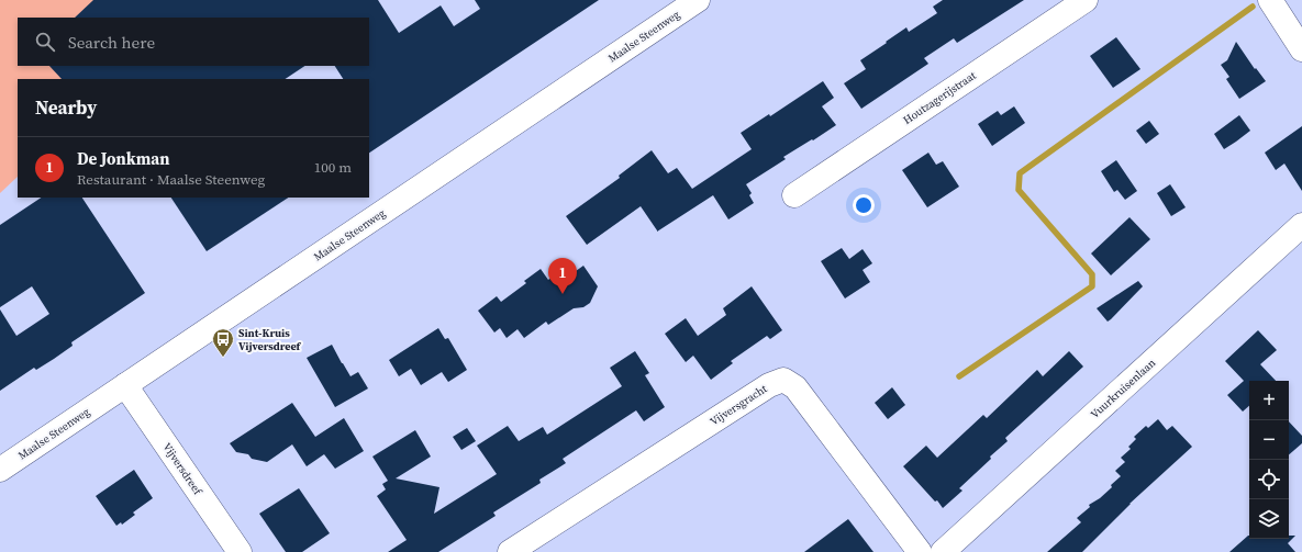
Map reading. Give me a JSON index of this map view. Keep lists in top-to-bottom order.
{
  "streets": {
    "street": [
      "Maalse Steenweg",
      "Houtzagerijstraat",
      "Vuurkruisenlaan",
      "Vijversgracht",
      "Vijversdreef"
    ]
  },
  "crossings": [
    ["Maalse Steenweg", "Vijversdreef"]
  ],
  "places": {
    "bus stop": ["Sint-Kruis Vijversdreef"]
  },
  "page": {
    "search": "Search here",
    "heading": "Nearby",
    "list": [
      {
        "mark": "1",
        "name": "De Jonkman",
        "note": "Restaurant · Maalse Steenweg",
        "value": "100 m"
      }
    ],
    "pins": "1",
    "map_buttons": ["+", "−"]
  }
}
